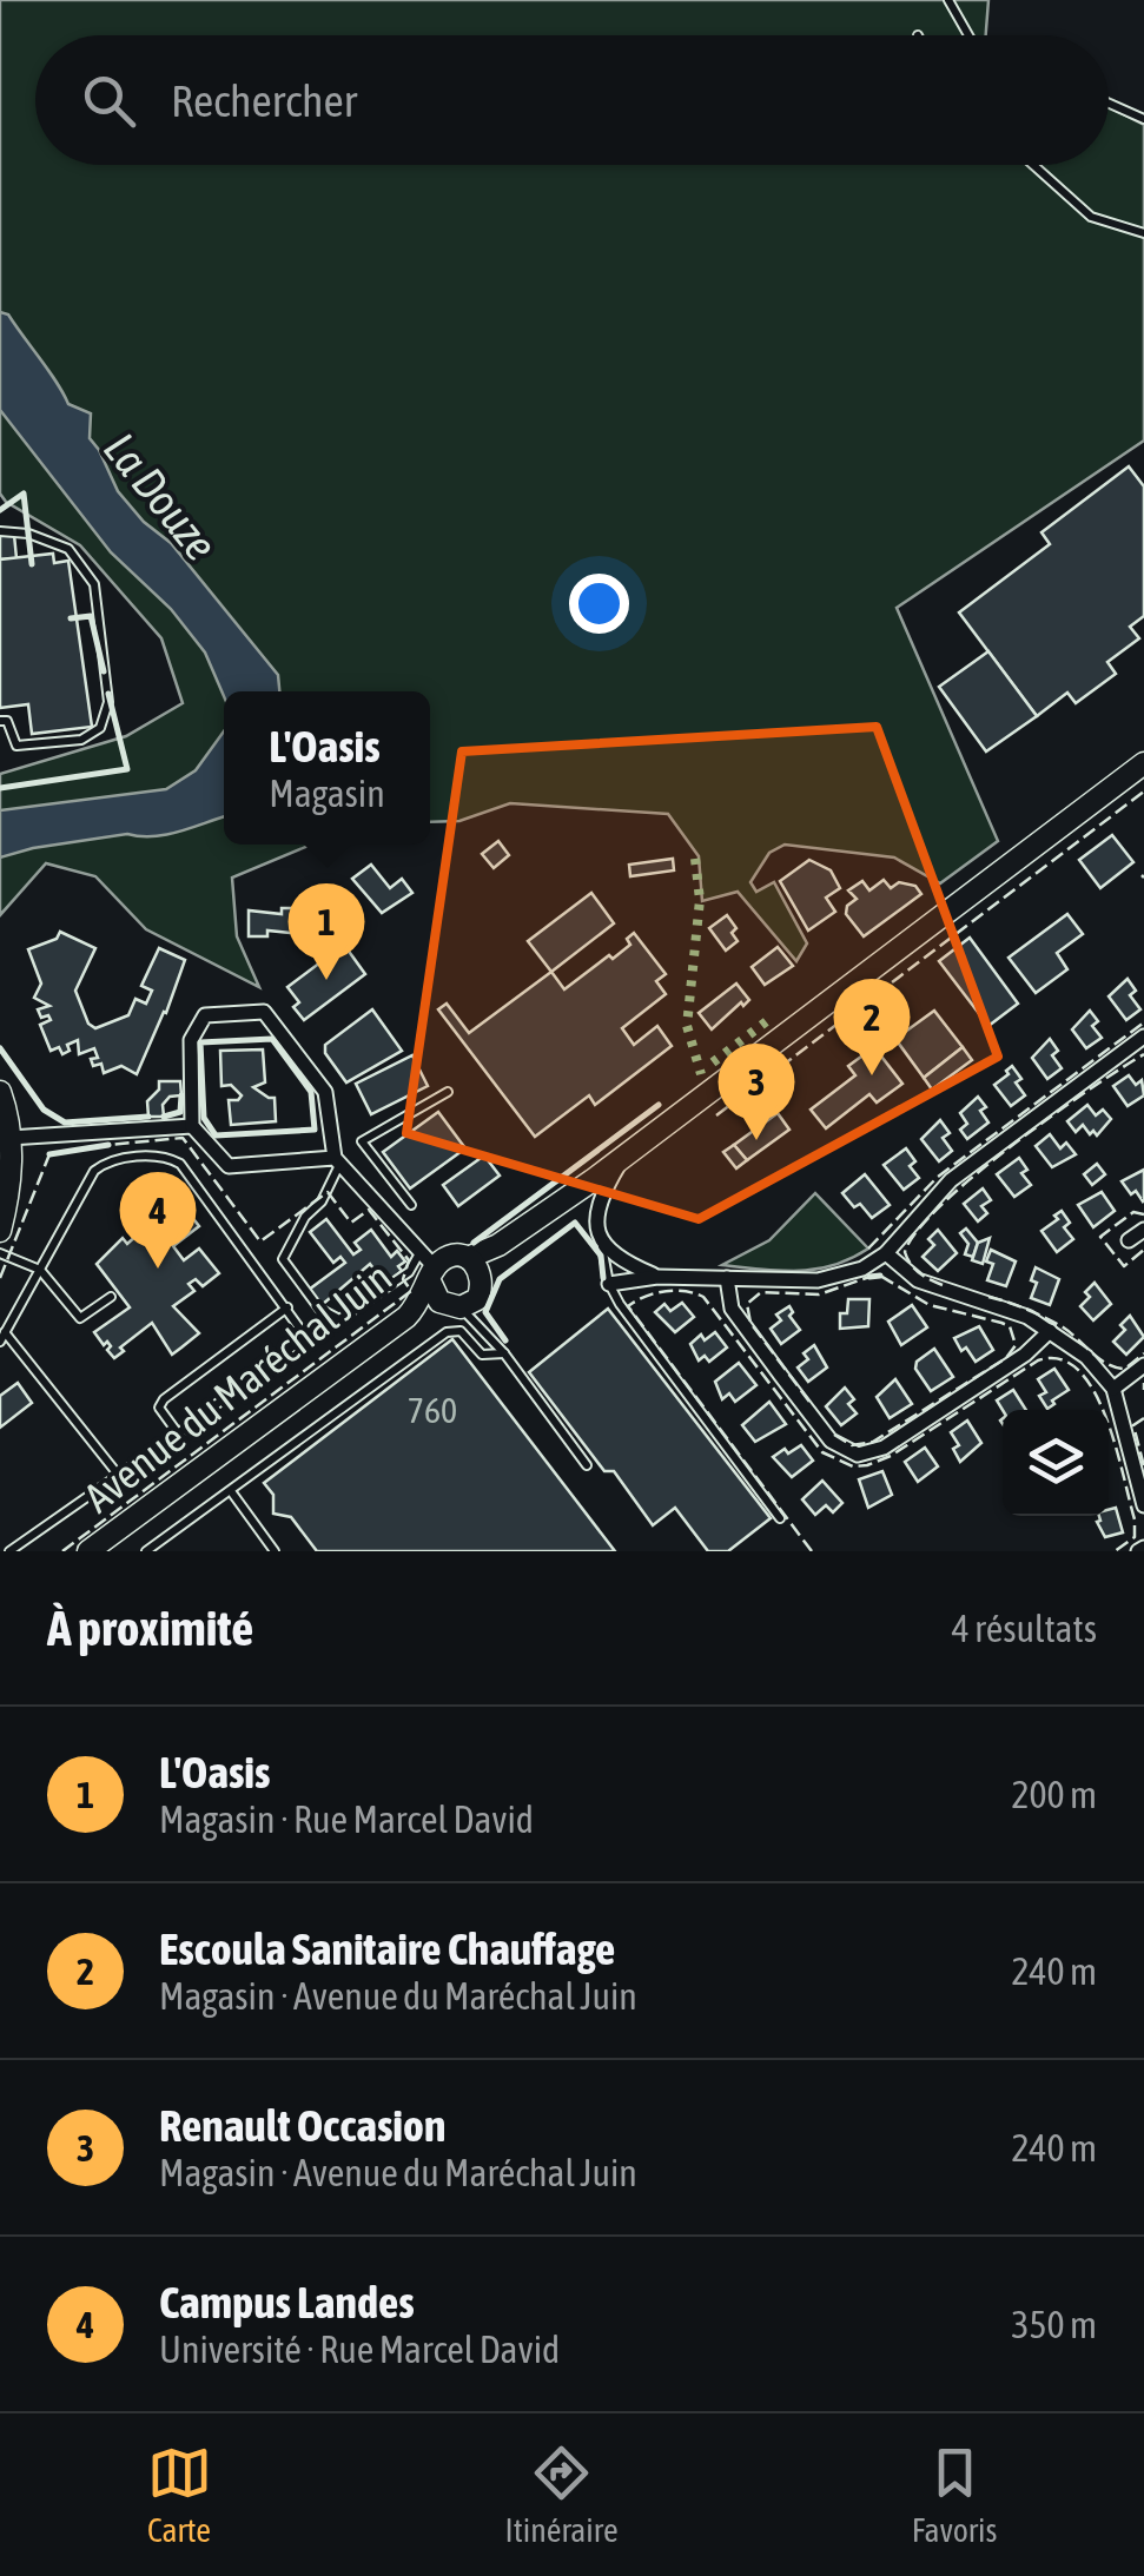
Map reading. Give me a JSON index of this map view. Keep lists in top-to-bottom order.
{
  "streets": {
    "main road": ["Avenue du Maréchal Juin"]
  },
  "water": ["La Douze"],
  "house_numbers": ["760"],
  "page": {
    "search": "Rechercher",
    "popup": ["L'Oasis", "Magasin"],
    "pins": [
      "1",
      "2",
      "3",
      "4"
    ],
    "heading": ["À proximité", "4 résultats"],
    "list": [
      {
        "mark": "1",
        "name": "L'Oasis",
        "note": "Magasin · Rue Marcel David",
        "value": "200 m"
      },
      {
        "mark": "2",
        "name": "Escoula Sanitaire Chauffage",
        "note": "Magasin · Avenue du Maréchal Juin",
        "value": "240 m"
      },
      {
        "mark": "3",
        "name": "Renault Occasion",
        "note": "Magasin · Avenue du Maréchal Juin",
        "value": "240 m"
      },
      {
        "mark": "4",
        "name": "Campus Landes",
        "note": "Université · Rue Marcel David",
        "value": "350 m"
      }
    ],
    "nav": ["Carte", "Itinéraire", "Favoris"]
  }
}
